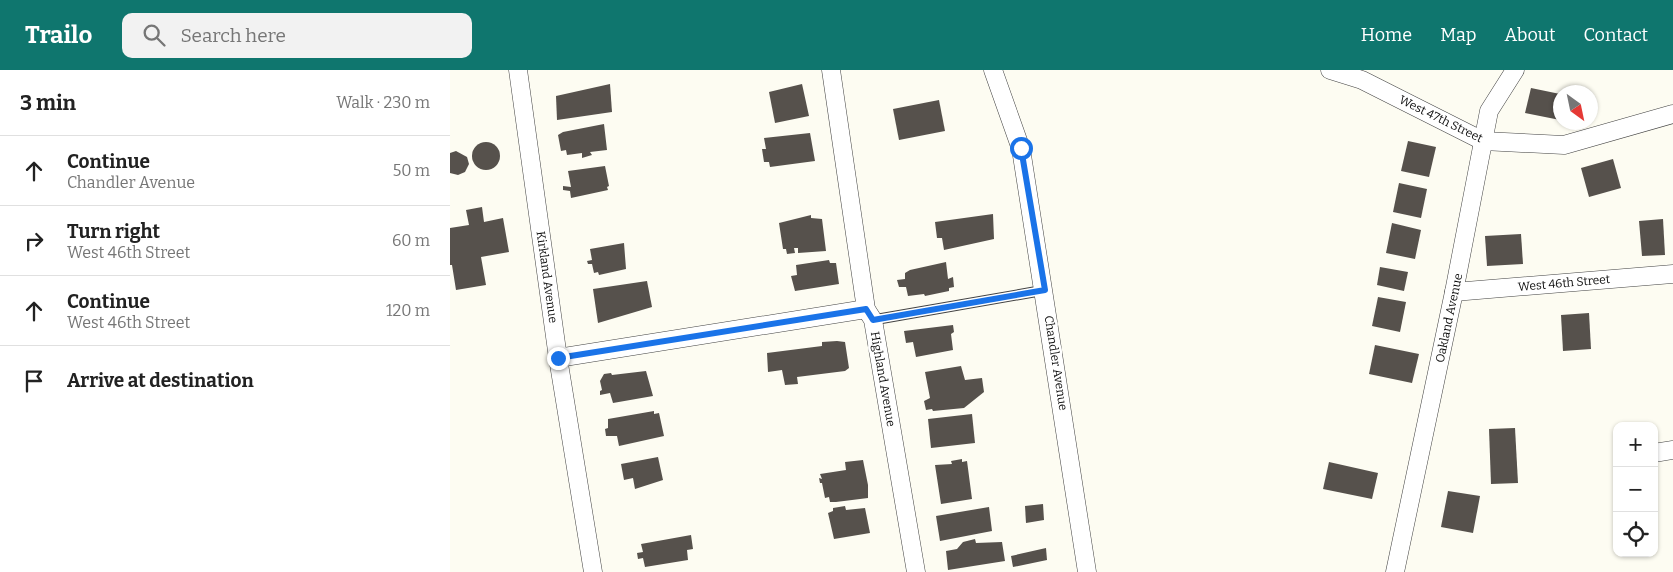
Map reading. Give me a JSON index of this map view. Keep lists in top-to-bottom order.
{
  "streets": {
    "street": [
      "West 47th Street",
      "Kirkland Avenue",
      "West 46th Street",
      "Oakland Avenue",
      "Chandler Avenue",
      "Highland Avenue"
    ]
  },
  "crossings": [
    ["West 47th Street", "Oakland Avenue"],
    ["West 46th Street", "Oakland Avenue"]
  ],
  "north": "bottom right",
  "page": {
    "header": "Trailo",
    "search": "Search here",
    "nav": [
      "Home",
      "Map",
      "About",
      "Contact"
    ],
    "heading": ["3 min", "Walk · 230 m"],
    "list": [
      ["Continue", "Chandler Avenue", "50 m"],
      ["Turn right", "West 46th Street", "60 m"],
      ["Continue", "West 46th Street", "120 m"],
      "Arrive at destination"
    ],
    "map_buttons": ["+", "−"]
  }
}
